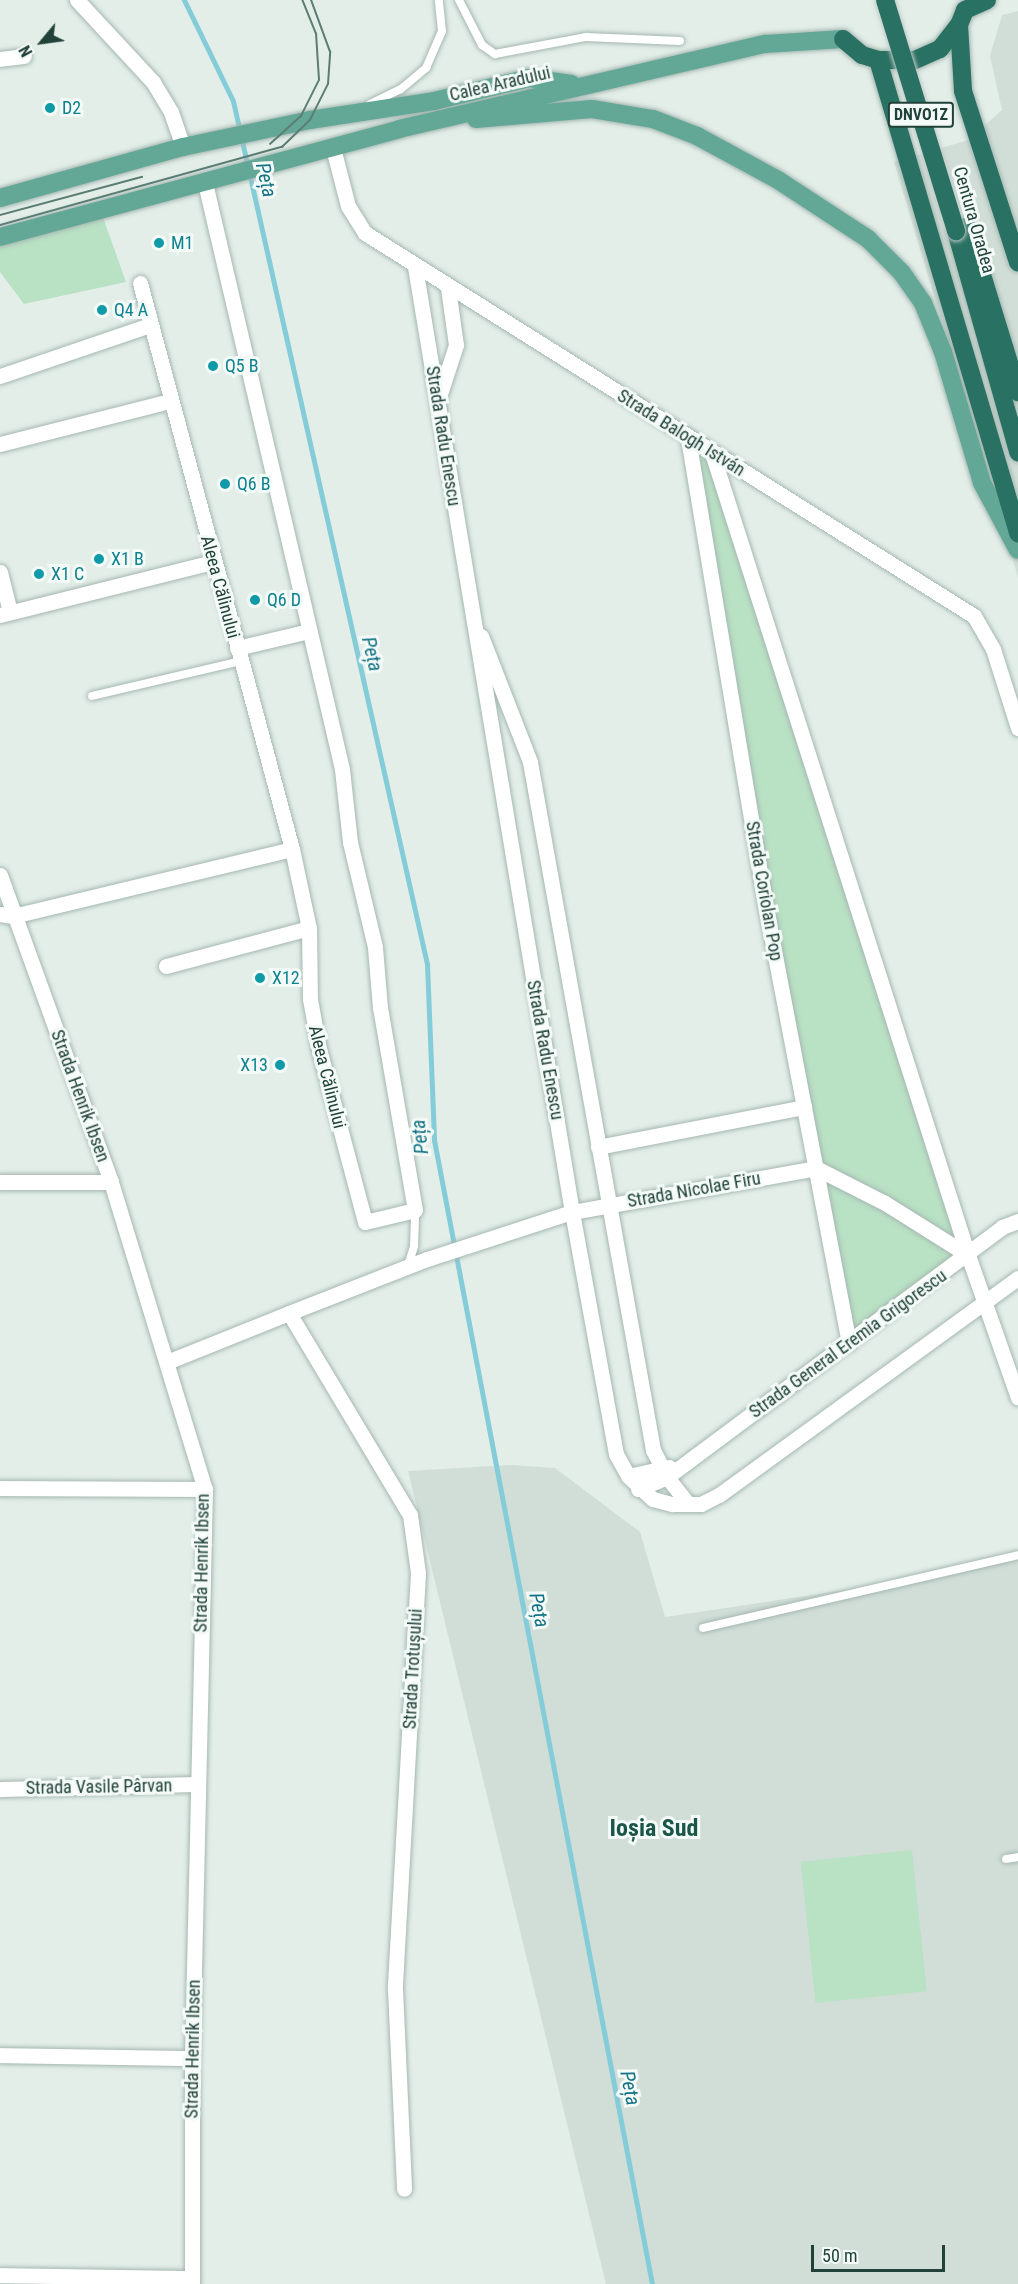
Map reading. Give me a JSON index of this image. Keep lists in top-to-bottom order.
{
  "streets": {
    "highway": ["Calea Aradului", "DNVO1Z", "Centura Oradea"],
    "street": [
      "Strada Balogh István",
      "Strada Radu Enescu",
      "Aleea Călinului",
      "Strada Coriolan Pop",
      "Strada Henrik Ibsen",
      "Strada Nicolae Firu",
      "Strada General Eremia Grigorescu",
      "Strada Trotușului",
      "Strada Vasile Pârvan"
    ]
  },
  "crossings": [
    ["Calea Aradului", "Strada Balogh István"],
    ["Strada Balogh István", "Strada Radu Enescu"],
    ["Strada Balogh István", "Strada Coriolan Pop"],
    ["Strada Radu Enescu", "Strada Nicolae Firu"],
    ["Strada Radu Enescu", "Strada General Eremia Grigorescu"],
    ["Strada Coriolan Pop", "Strada Nicolae Firu"],
    ["Strada Coriolan Pop", "Strada General Eremia Grigorescu"],
    ["Strada Henrik Ibsen", "Strada Vasile Pârvan"],
    ["Strada Nicolae Firu", "Strada Trotușului"]
  ],
  "districts": ["Ioșia Sud"],
  "water": ["Peța"],
  "places": [
    "D2",
    "M1",
    "Q4 A",
    "Q5 B",
    "Q6 B",
    "X1 B",
    "X1 C",
    "Q6 D",
    "X12",
    "X13"
  ],
  "scale_bar": "50 m",
  "north": "bottom left"
}
